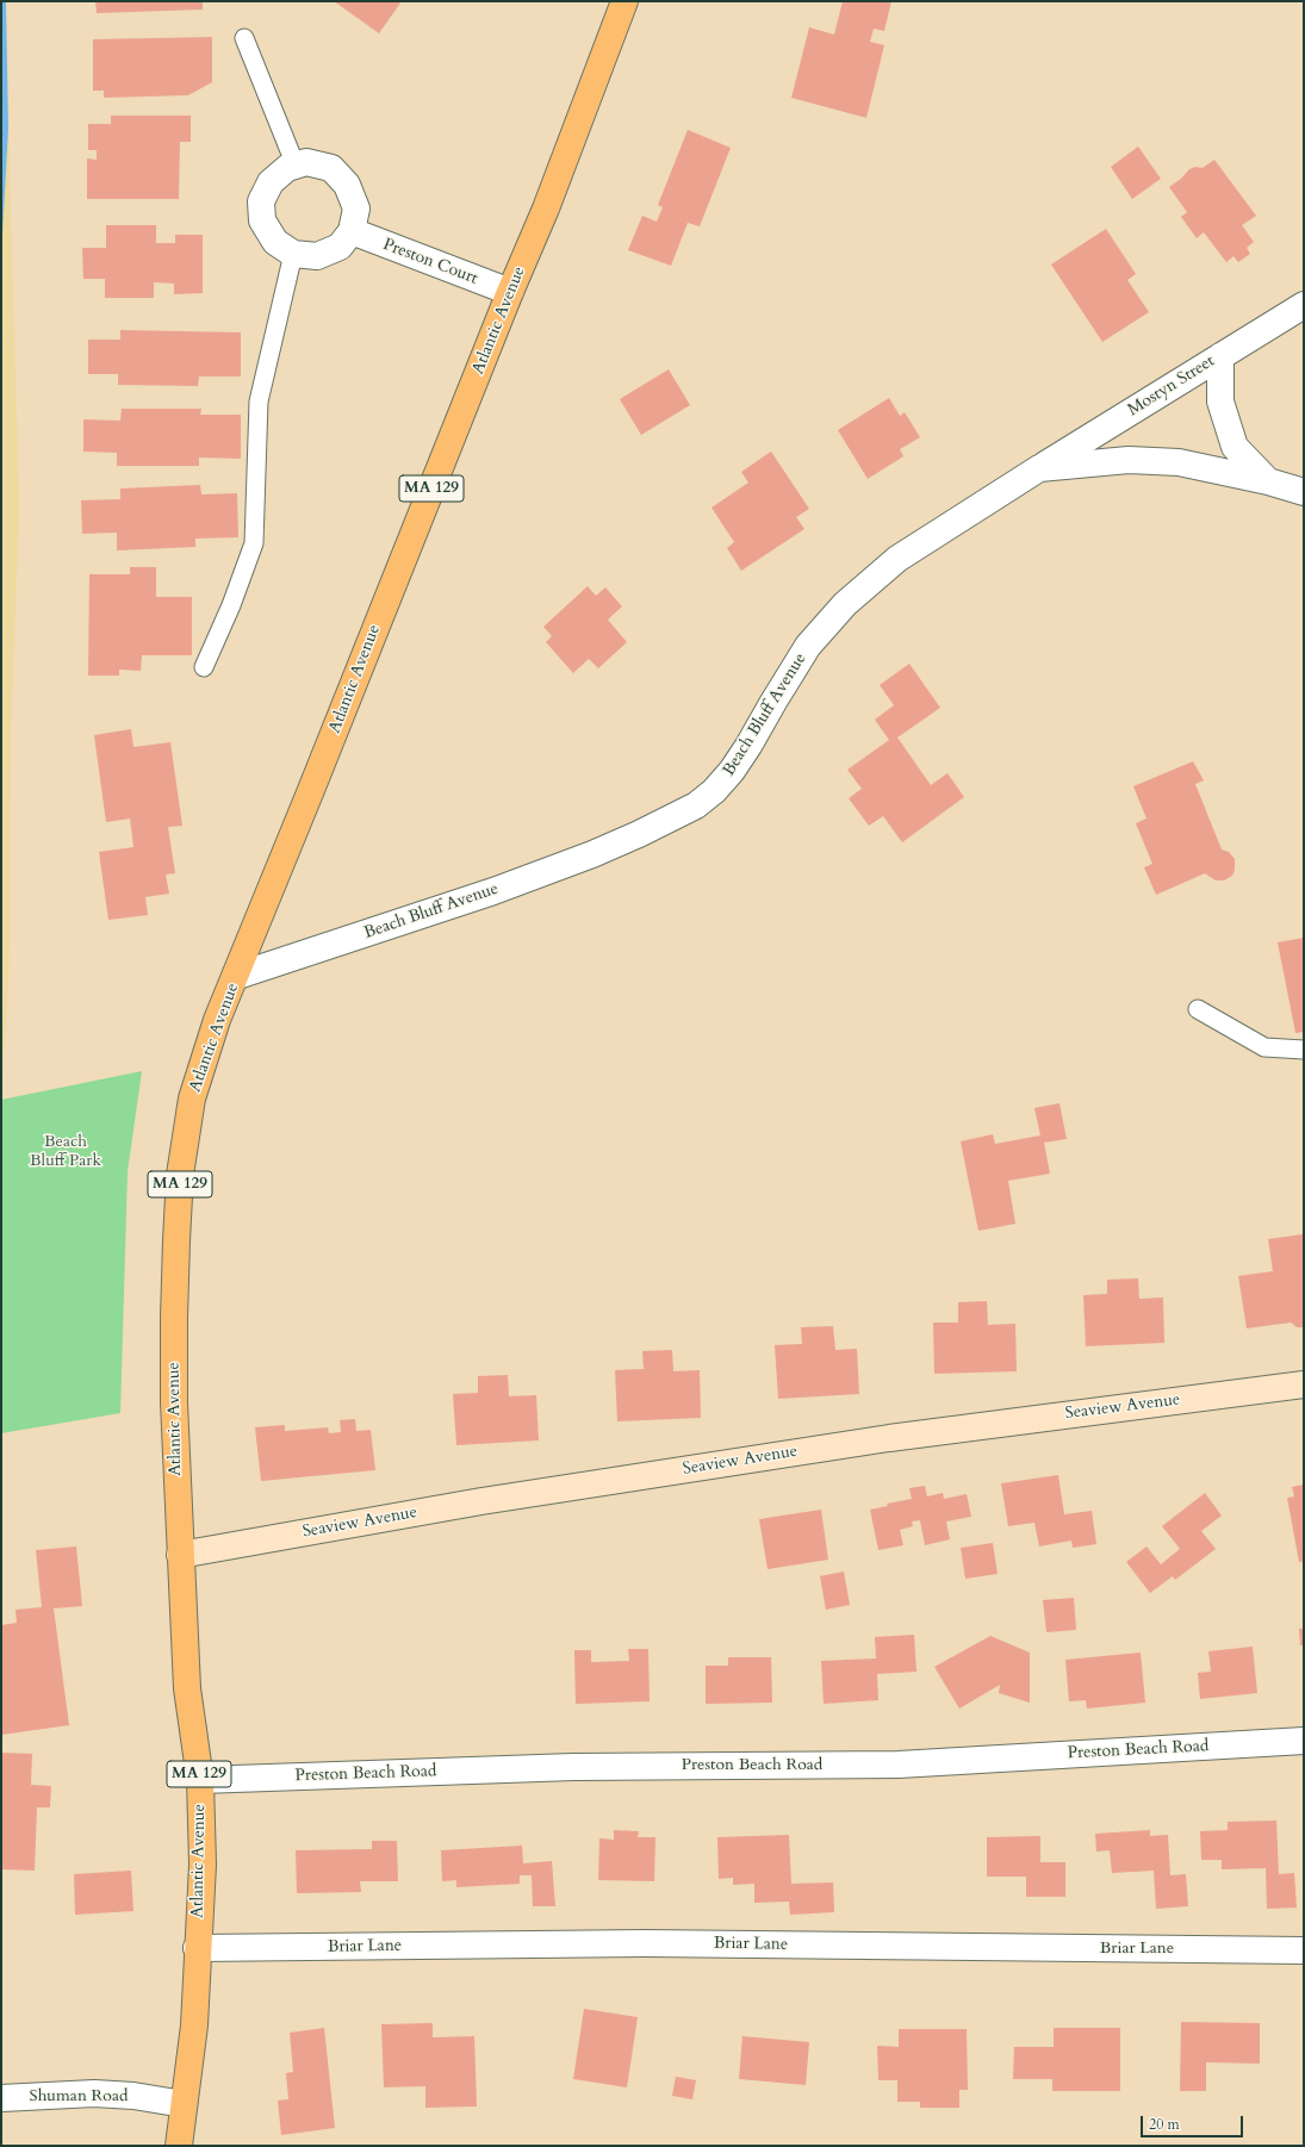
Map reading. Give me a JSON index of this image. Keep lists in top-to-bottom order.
{
  "streets": {
    "main road": ["Atlantic Avenue", "MA 129"],
    "street": [
      "Preston Court",
      "Mostyn Street",
      "Beach Bluff Avenue",
      "Seaview Avenue",
      "Preston Beach Road",
      "Briar Lane",
      "Shuman Road"
    ]
  },
  "crossings": [
    ["Preston Court", "Atlantic Avenue"],
    ["Atlantic Avenue", "Beach Bluff Avenue"],
    ["Atlantic Avenue", "Seaview Avenue"],
    ["Atlantic Avenue", "Preston Beach Road"],
    ["Atlantic Avenue", "Briar Lane"],
    ["Atlantic Avenue", "Shuman Road"],
    ["Mostyn Street", "Beach Bluff Avenue"]
  ],
  "parks": ["Beach Bluff Park"],
  "scale_bar": "20 m"
}
